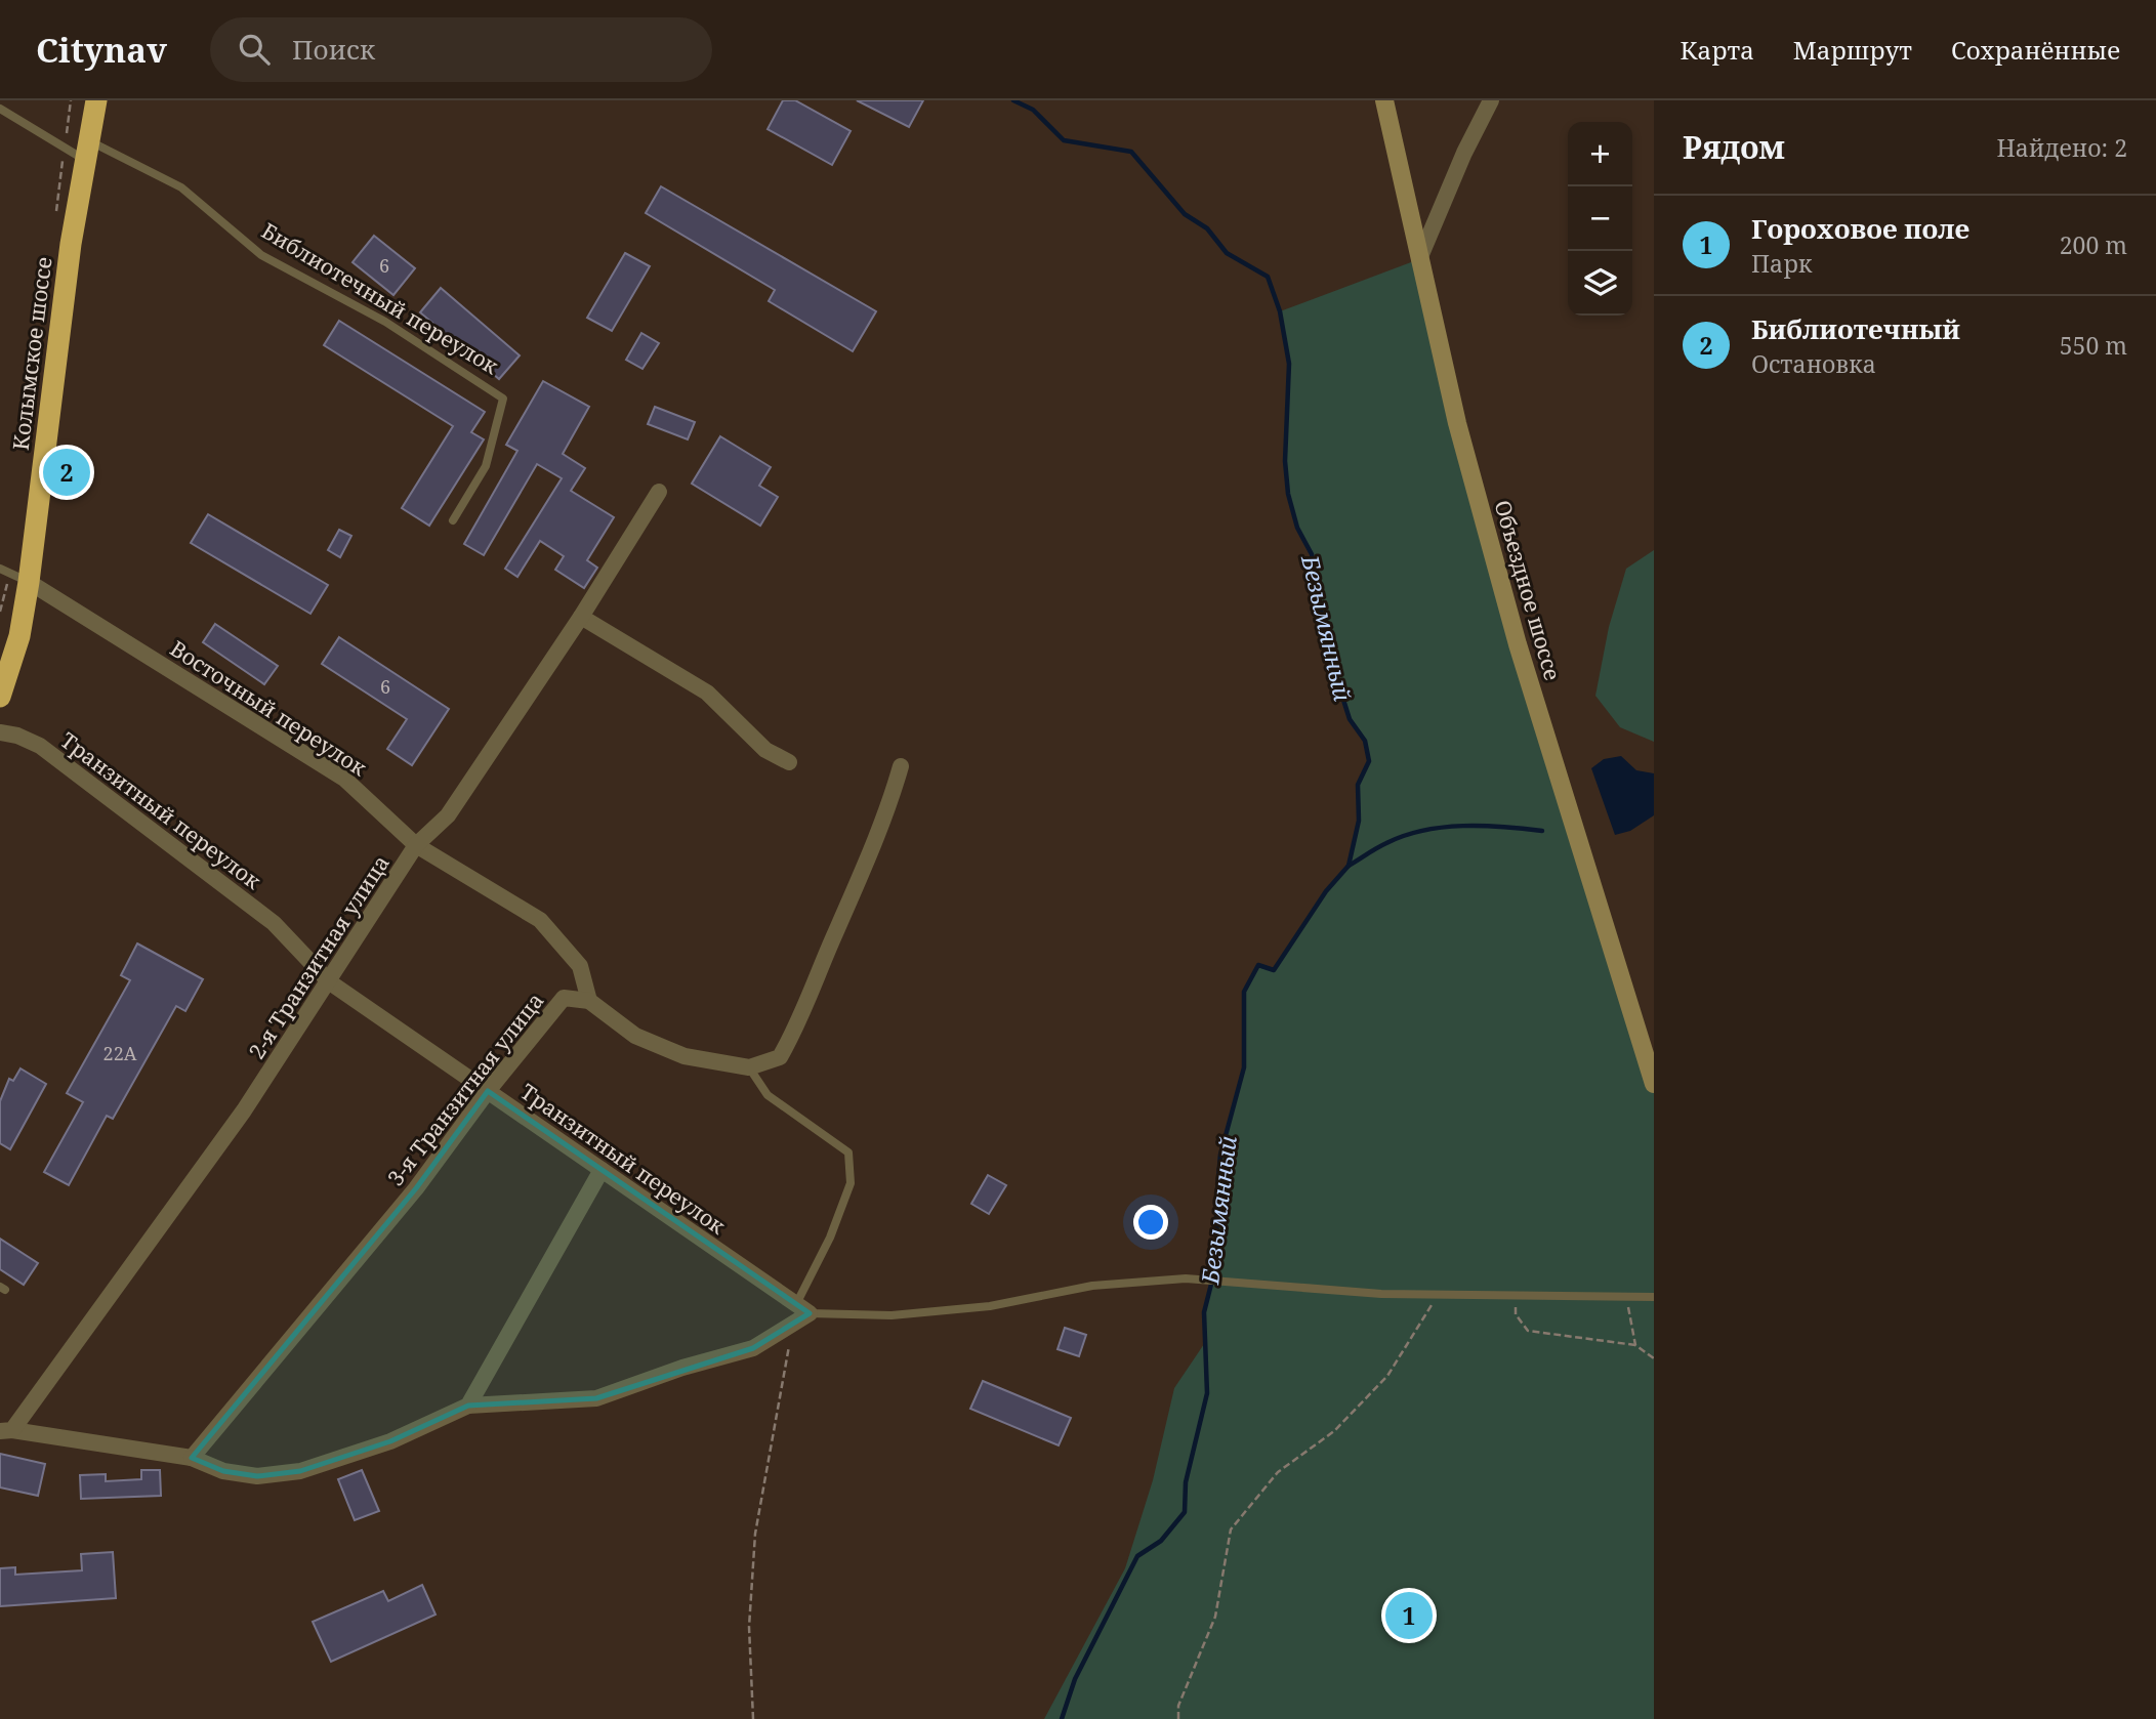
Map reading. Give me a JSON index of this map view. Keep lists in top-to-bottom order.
{
  "streets": {
    "highway": ["Колымское шоссе"],
    "street": [
      "Объездное шоссе",
      "Восточный переулок",
      "Транзитный переулок",
      "2-я Транзитная улица",
      "3-я Транзитная улица"
    ],
    "lane": ["Библиотечный переулок"]
  },
  "crossings": [
    ["Библиотечный переулок", "Колымское шоссе"],
    ["Колымское шоссе", "Восточный переулок"],
    ["Восточный переулок", "2-я Транзитная улица"],
    ["Восточный переулок", "3-я Транзитная улица"],
    ["Транзитный переулок", "2-я Транзитная улица"],
    ["Транзитный переулок", "3-я Транзитная улица"]
  ],
  "water": ["Безымянный"],
  "house_numbers": ["6", "6", "22А"],
  "page": {
    "header": "Citynav",
    "search": "Поиск",
    "nav": ["Карта", "Маршрут", "Сохранённые"],
    "heading": ["Рядом", "Найдено: 2"],
    "map_buttons": ["+", "−"],
    "list": [
      {
        "mark": "1",
        "name": "Гороховое поле",
        "note": "Парк",
        "value": "200 m"
      },
      {
        "mark": "2",
        "name": "Библиотечный",
        "note": "Остановка",
        "value": "550 m"
      }
    ],
    "pins": ["2", "1"]
  }
}
